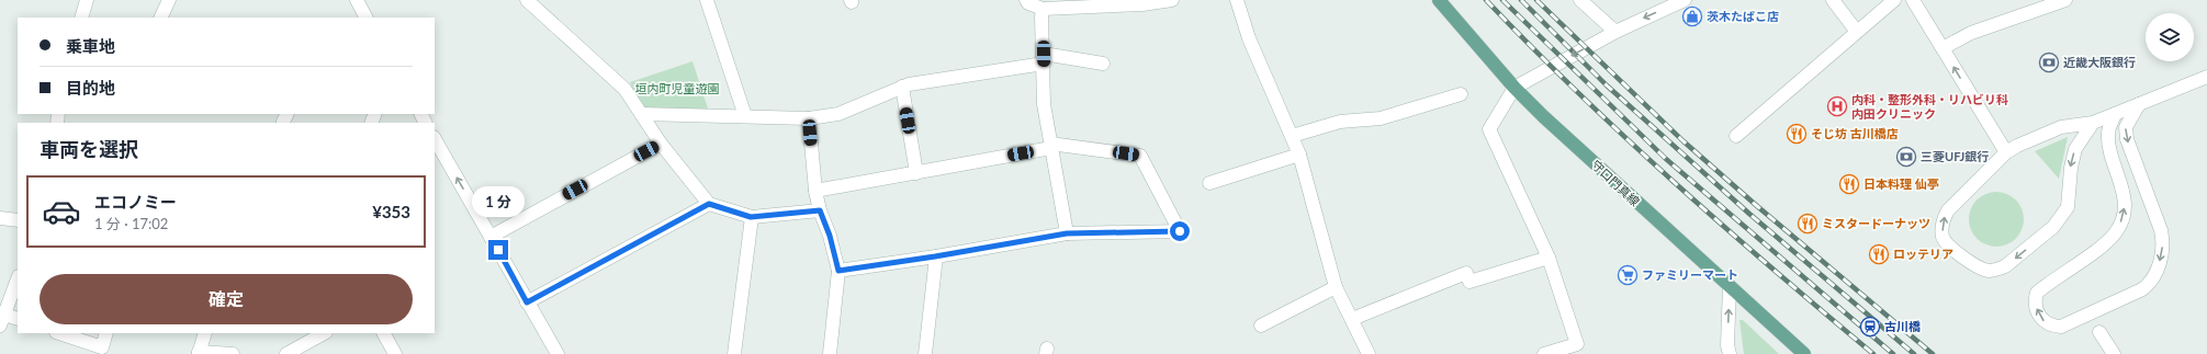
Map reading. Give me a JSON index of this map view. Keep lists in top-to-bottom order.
{
  "streets": {
    "main road": ["守口門真線"]
  },
  "parks": ["垣内町児童遊園"],
  "places": {
    "shop": ["茨木たばこ店"],
    "bank": ["近畿大阪銀行", "三菱UFJ銀行"],
    "hospital": ["内科・整形外科・リハビリ科 内田クリニック"],
    "restaurant": [
      "そじ坊 古川橋店",
      "日本料理 仙亭",
      "ミスタードーナッツ",
      "ロッテリア"
    ],
    "supermarket": ["ファミリーマート"],
    "station": ["古川橋"]
  },
  "page": {
    "banner": ["乗車地", "目的地"],
    "heading": "車両を選択",
    "list": [
      {
        "name": "エコノミー",
        "note": "1 分 · 17:02",
        "value": "¥353"
      }
    ],
    "bubble": "1 分",
    "buttons": "確定"
  }
}
